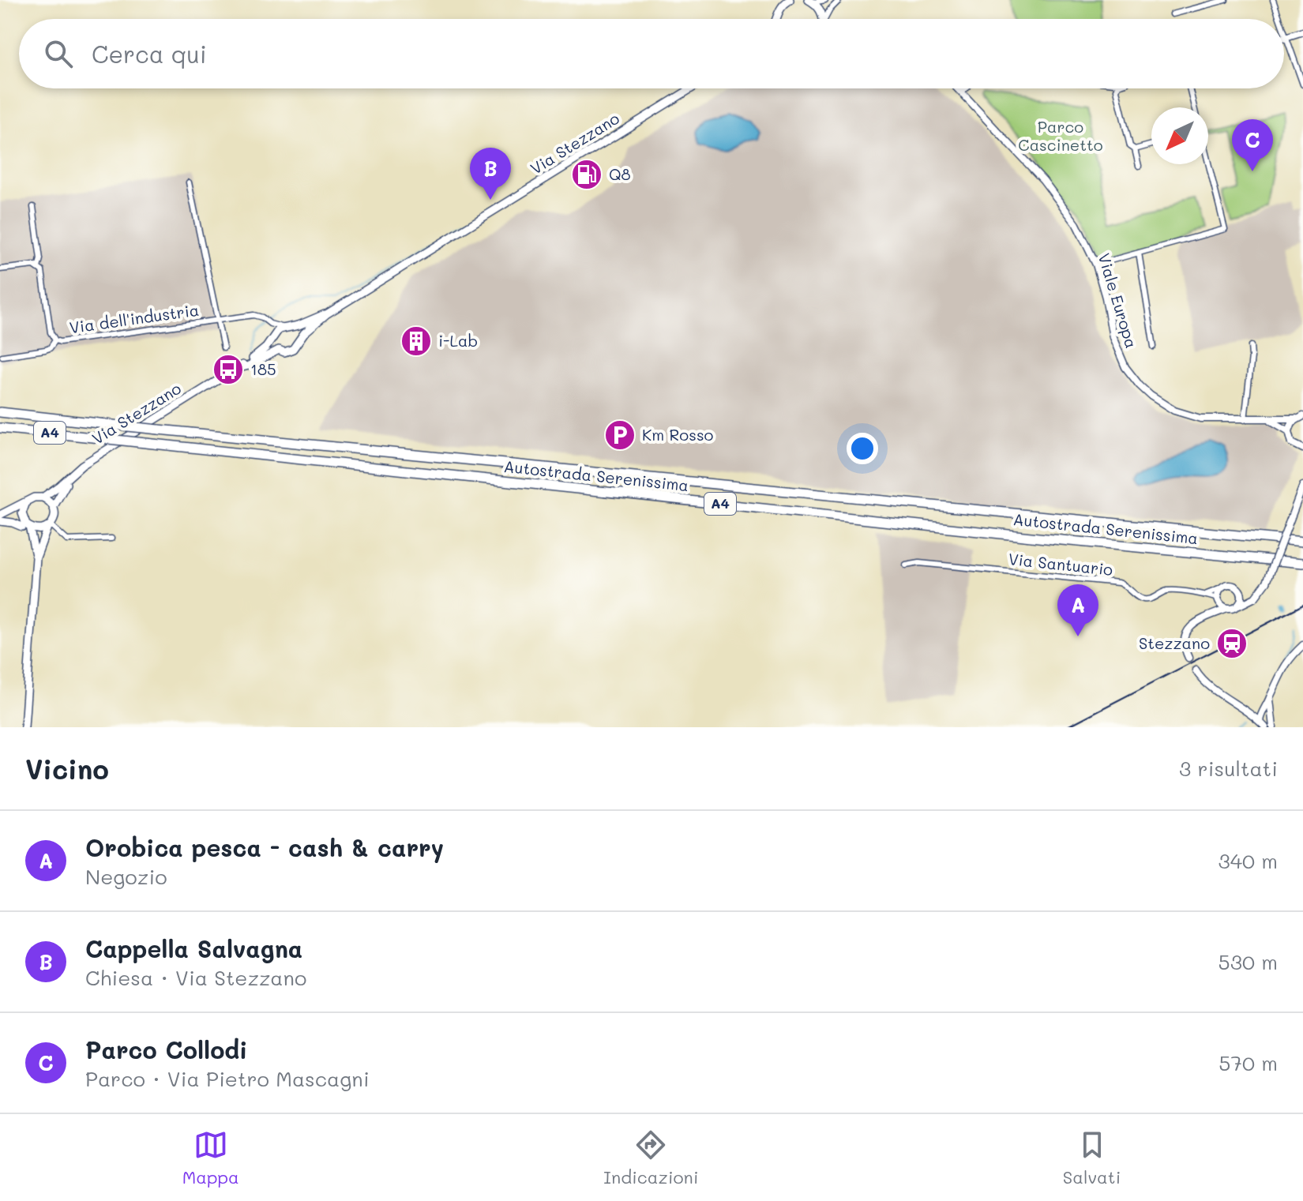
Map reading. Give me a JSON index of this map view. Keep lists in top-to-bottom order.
{
  "streets": {
    "highway": ["A4", "Autostrada Serenissima"],
    "main road": ["Via Stezzano"],
    "street": ["Viale Europa", "Via dell'industria", "Via Santuario"]
  },
  "crossings": [
    ["Via Stezzano", "Via dell'industria"]
  ],
  "parks": ["Parco Cascinetto"],
  "places": {
    "fuel station": ["Q8"],
    "building": ["i-Lab"],
    "bus stop": ["185"],
    "parking": ["Km Rosso"],
    "station": ["Stezzano"]
  },
  "north": "bottom left",
  "page": {
    "search": "Cerca qui",
    "pins": ["C", "B", "A"],
    "heading": ["Vicino", "3 risultati"],
    "list": [
      {
        "mark": "A",
        "name": "Orobica pesca - cash & carry",
        "note": "Negozio",
        "value": "340 m"
      },
      {
        "mark": "B",
        "name": "Cappella Salvagna",
        "note": "Chiesa · Via Stezzano",
        "value": "530 m"
      },
      {
        "mark": "C",
        "name": "Parco Collodi",
        "note": "Parco · Via Pietro Mascagni",
        "value": "570 m"
      }
    ],
    "nav": ["Mappa", "Indicazioni", "Salvati"]
  }
}
